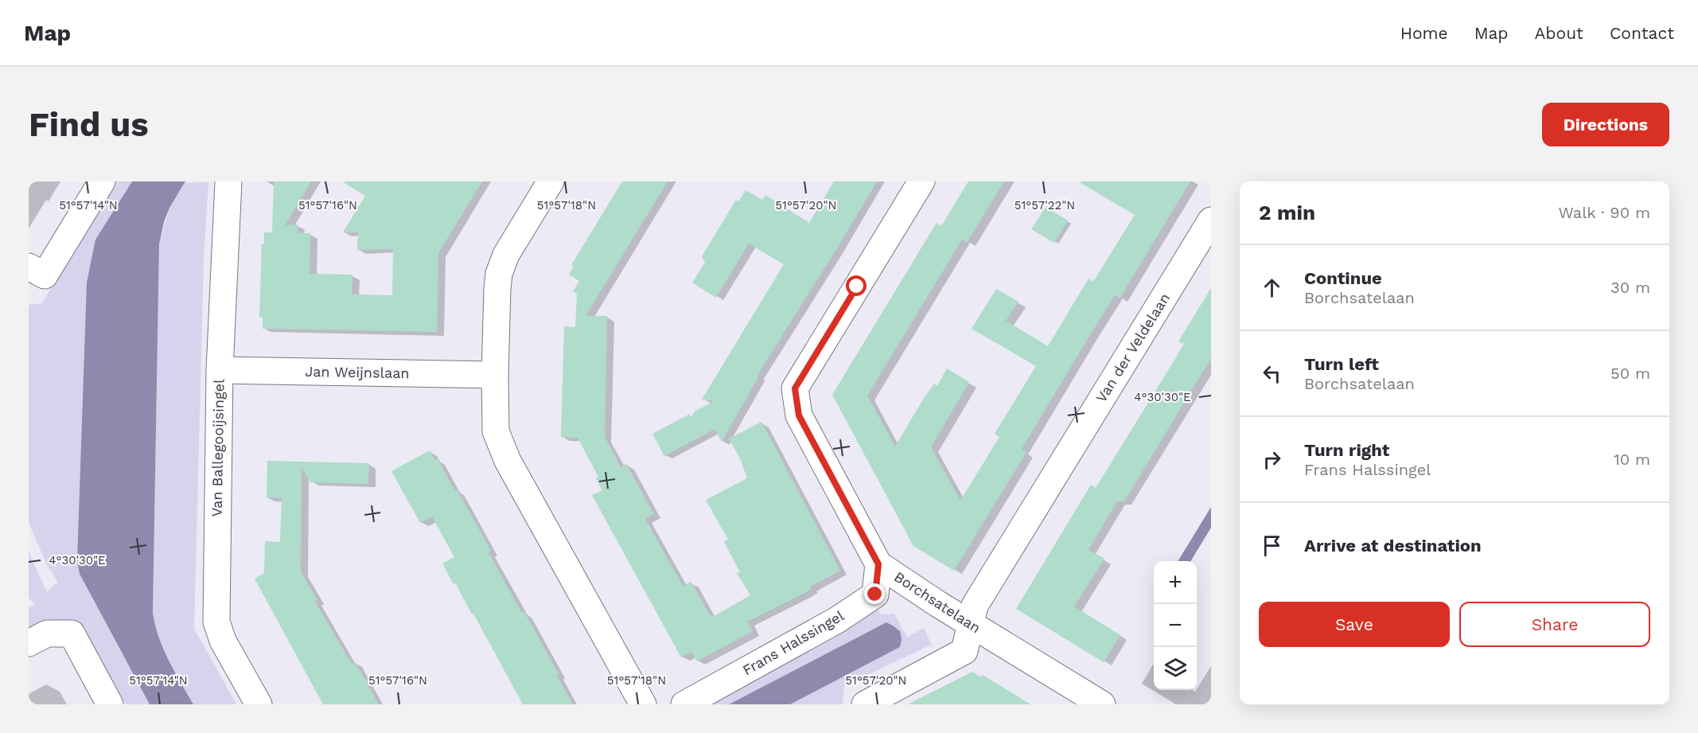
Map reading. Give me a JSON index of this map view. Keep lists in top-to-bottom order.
{
  "streets": {
    "street": [
      "Van der Veldelaan",
      "Jan Weijnslaan",
      "Van Ballegooijsingel",
      "Borchsatelaan",
      "Frans Halssingel"
    ]
  },
  "crossings": [
    ["Van der Veldelaan", "Borchsatelaan"],
    ["Jan Weijnslaan", "Van Ballegooijsingel"],
    ["Borchsatelaan", "Frans Halssingel"]
  ],
  "page": {
    "header": "Map",
    "nav": [
      "Home",
      "Map",
      "About",
      "Contact"
    ],
    "buttons": [
      "Directions",
      ["Save", "Share"]
    ],
    "title": "Find us",
    "heading": ["2 min", "Walk · 90 m"],
    "list": [
      ["Continue", "Borchsatelaan", "30 m"],
      ["Turn left", "Borchsatelaan", "50 m"],
      ["Turn right", "Frans Halssingel", "10 m"],
      "Arrive at destination"
    ],
    "map_buttons": ["+", "−"]
  },
  "coordinates": [
    "51°57'14\"N",
    "51°57'16\"N",
    "51°57'18\"N",
    "51°57'20\"N",
    "51°57'22\"N",
    "4°30'30\"E"
  ]
}
